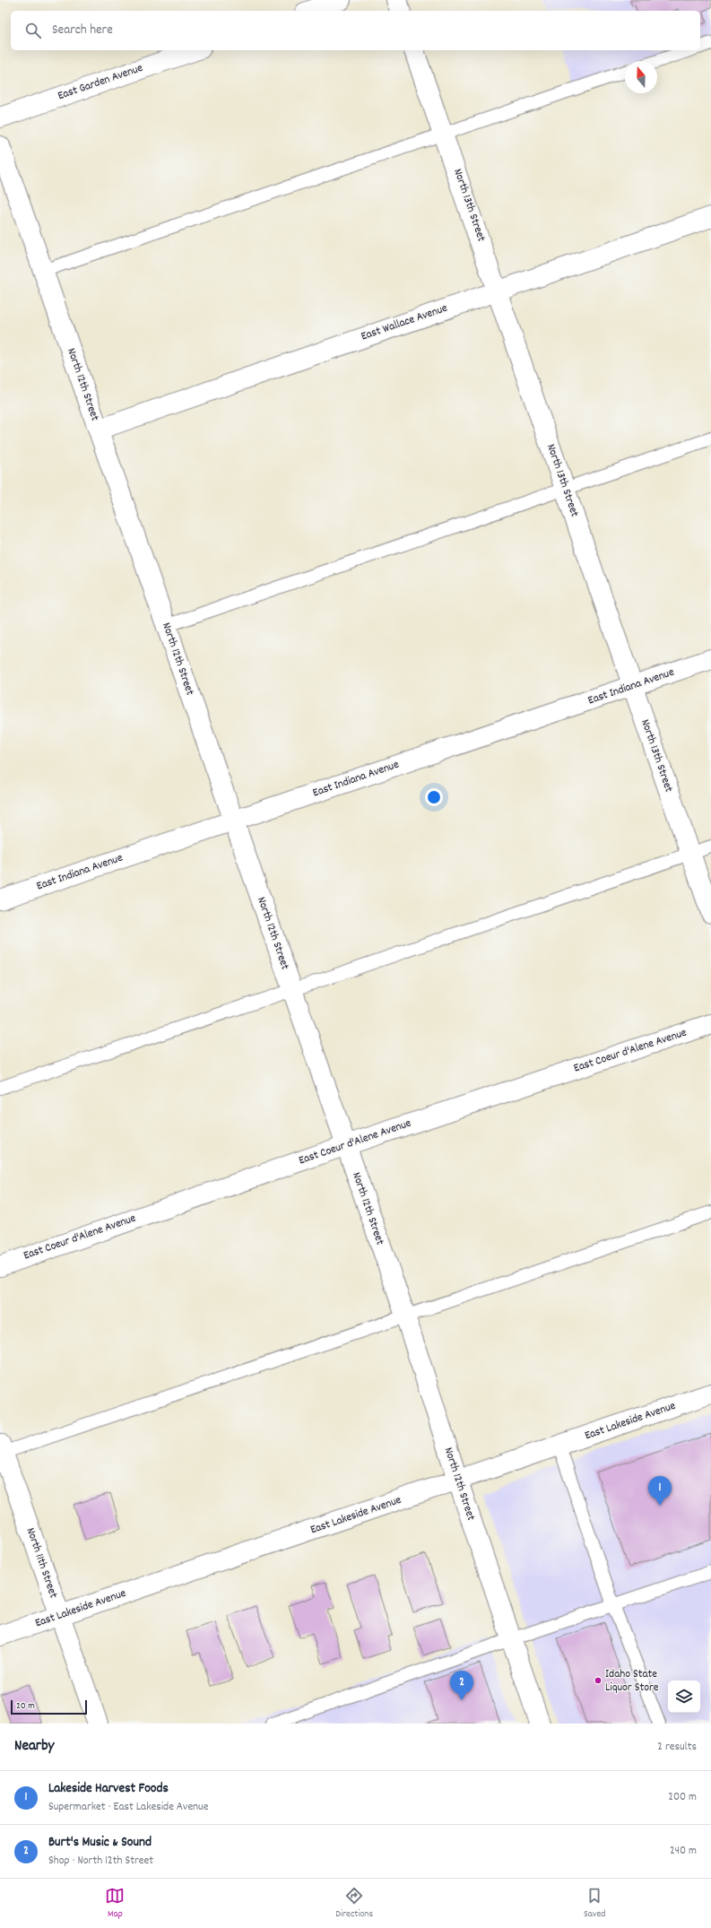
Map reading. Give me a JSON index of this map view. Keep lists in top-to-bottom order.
{
  "streets": {
    "street": [
      "East Garden Avenue",
      "North 13th Street",
      "East Wallace Avenue",
      "North 12th Street",
      "East Indiana Avenue",
      "East Coeur d'Alene Avenue",
      "East Lakeside Avenue",
      "North 11th Street"
    ]
  },
  "crossings": [
    ["North 13th Street", "East Wallace Avenue"],
    ["North 13th Street", "East Indiana Avenue"],
    ["East Wallace Avenue", "North 12th Street"],
    ["North 12th Street", "East Indiana Avenue"],
    ["North 12th Street", "East Coeur d'Alene Avenue"],
    ["North 12th Street", "East Lakeside Avenue"],
    ["East Lakeside Avenue", "North 11th Street"]
  ],
  "places": ["Idaho State Liquor Store"],
  "scale_bar": "20 m",
  "north": "top",
  "page": {
    "search": "Search here",
    "pins": ["1", "2"],
    "scale": "20 m",
    "heading": ["Nearby", "2 results"],
    "list": [
      {
        "mark": "1",
        "name": "Lakeside Harvest Foods",
        "note": "Supermarket · East Lakeside Avenue",
        "value": "200 m"
      },
      {
        "mark": "2",
        "name": "Burt's Music & Sound",
        "note": "Shop · North 12th Street",
        "value": "240 m"
      }
    ],
    "nav": ["Map", "Directions", "Saved"]
  }
}
